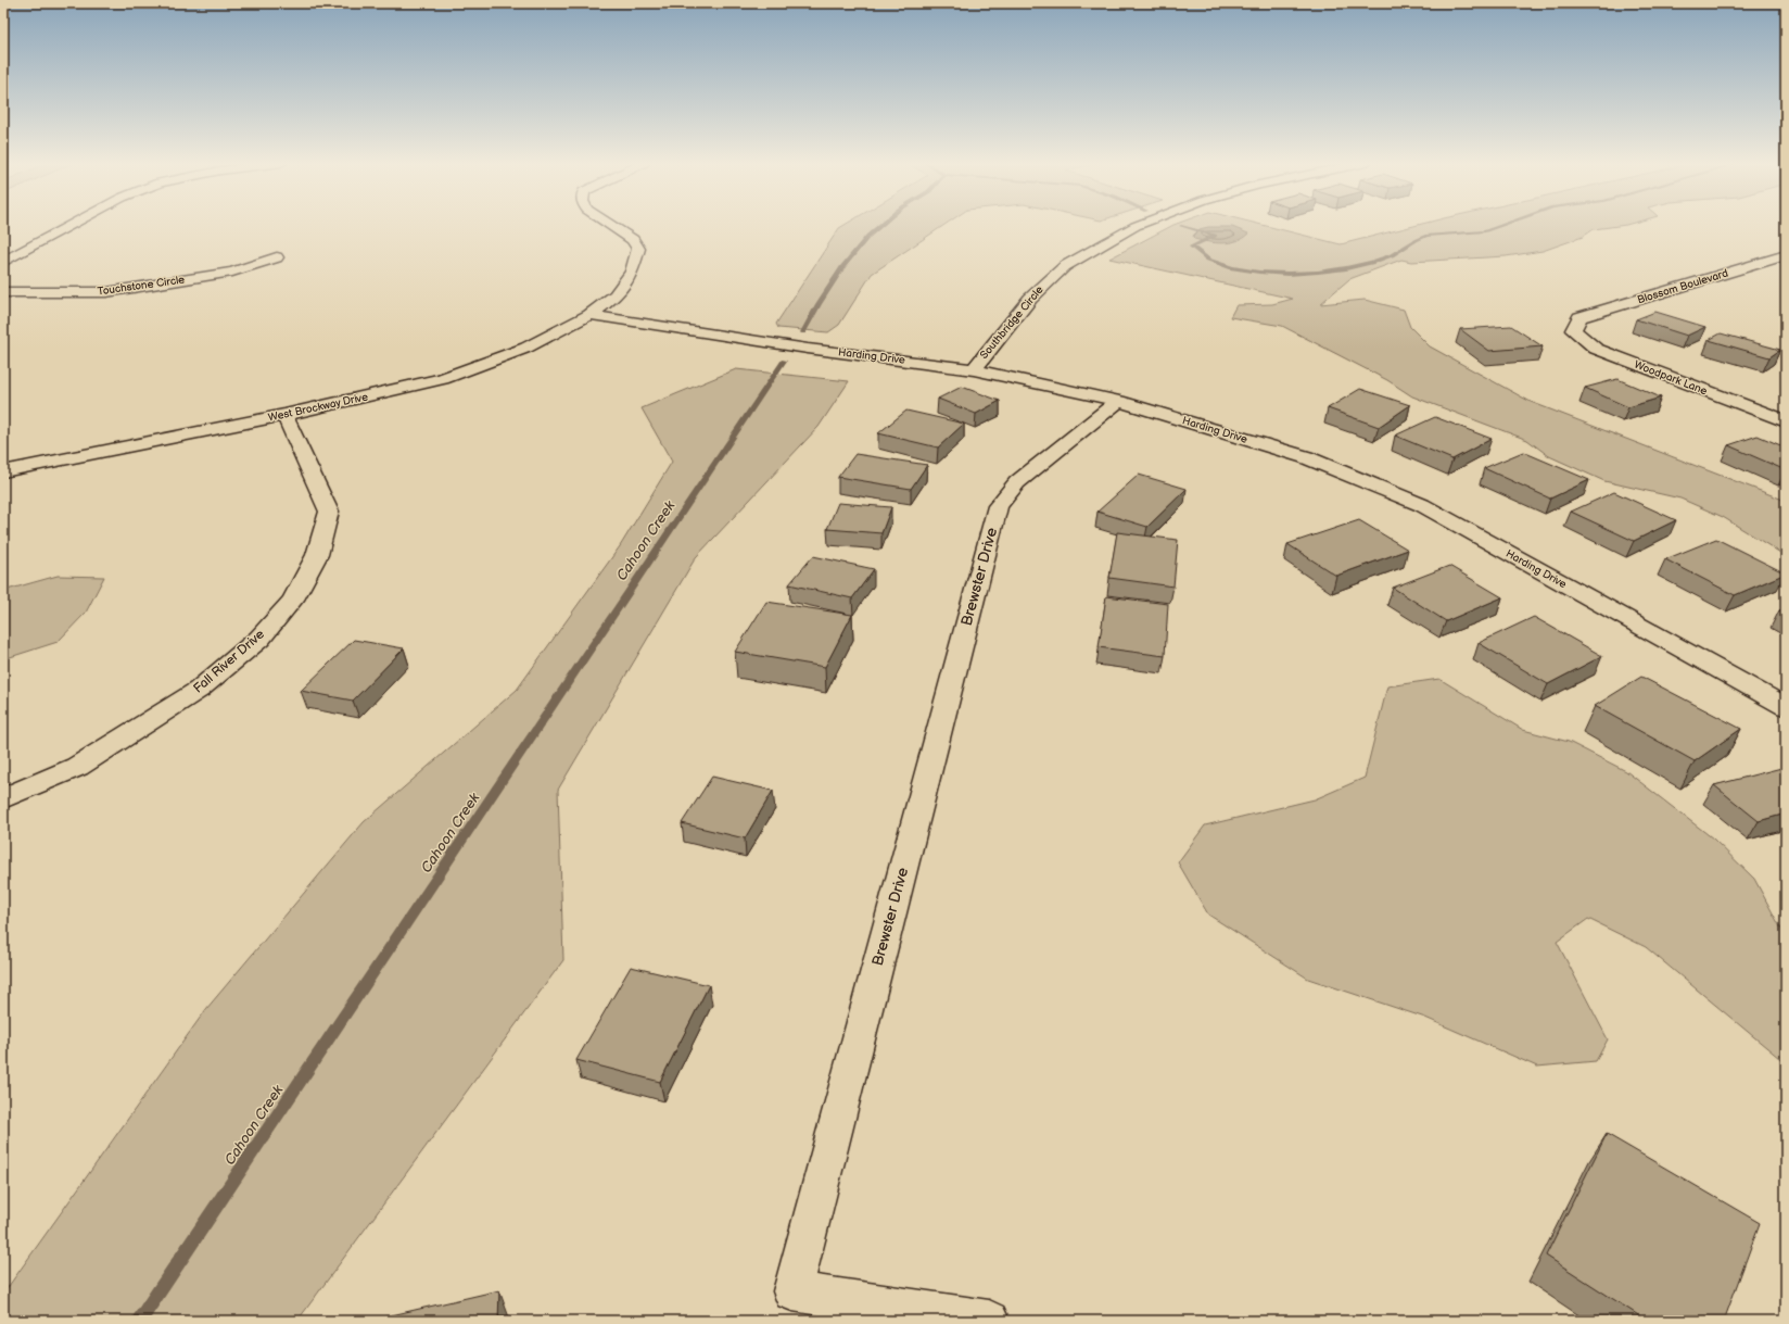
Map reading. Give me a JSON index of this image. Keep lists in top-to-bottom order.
{
  "streets": {
    "street": [
      "Touchstone Circle",
      "Blossom Boulevard",
      "Southbridge Circle",
      "Harding Drive",
      "Woodpark Lane",
      "West Brockway Drive",
      "Brewster Drive",
      "Fall River Drive"
    ]
  },
  "crossings": [
    ["Blossom Boulevard", "Woodpark Lane"],
    ["Southbridge Circle", "Harding Drive"],
    ["Harding Drive", "West Brockway Drive"],
    ["Harding Drive", "Brewster Drive"],
    ["West Brockway Drive", "Fall River Drive"]
  ],
  "water": ["Cahoon Creek"]
}
